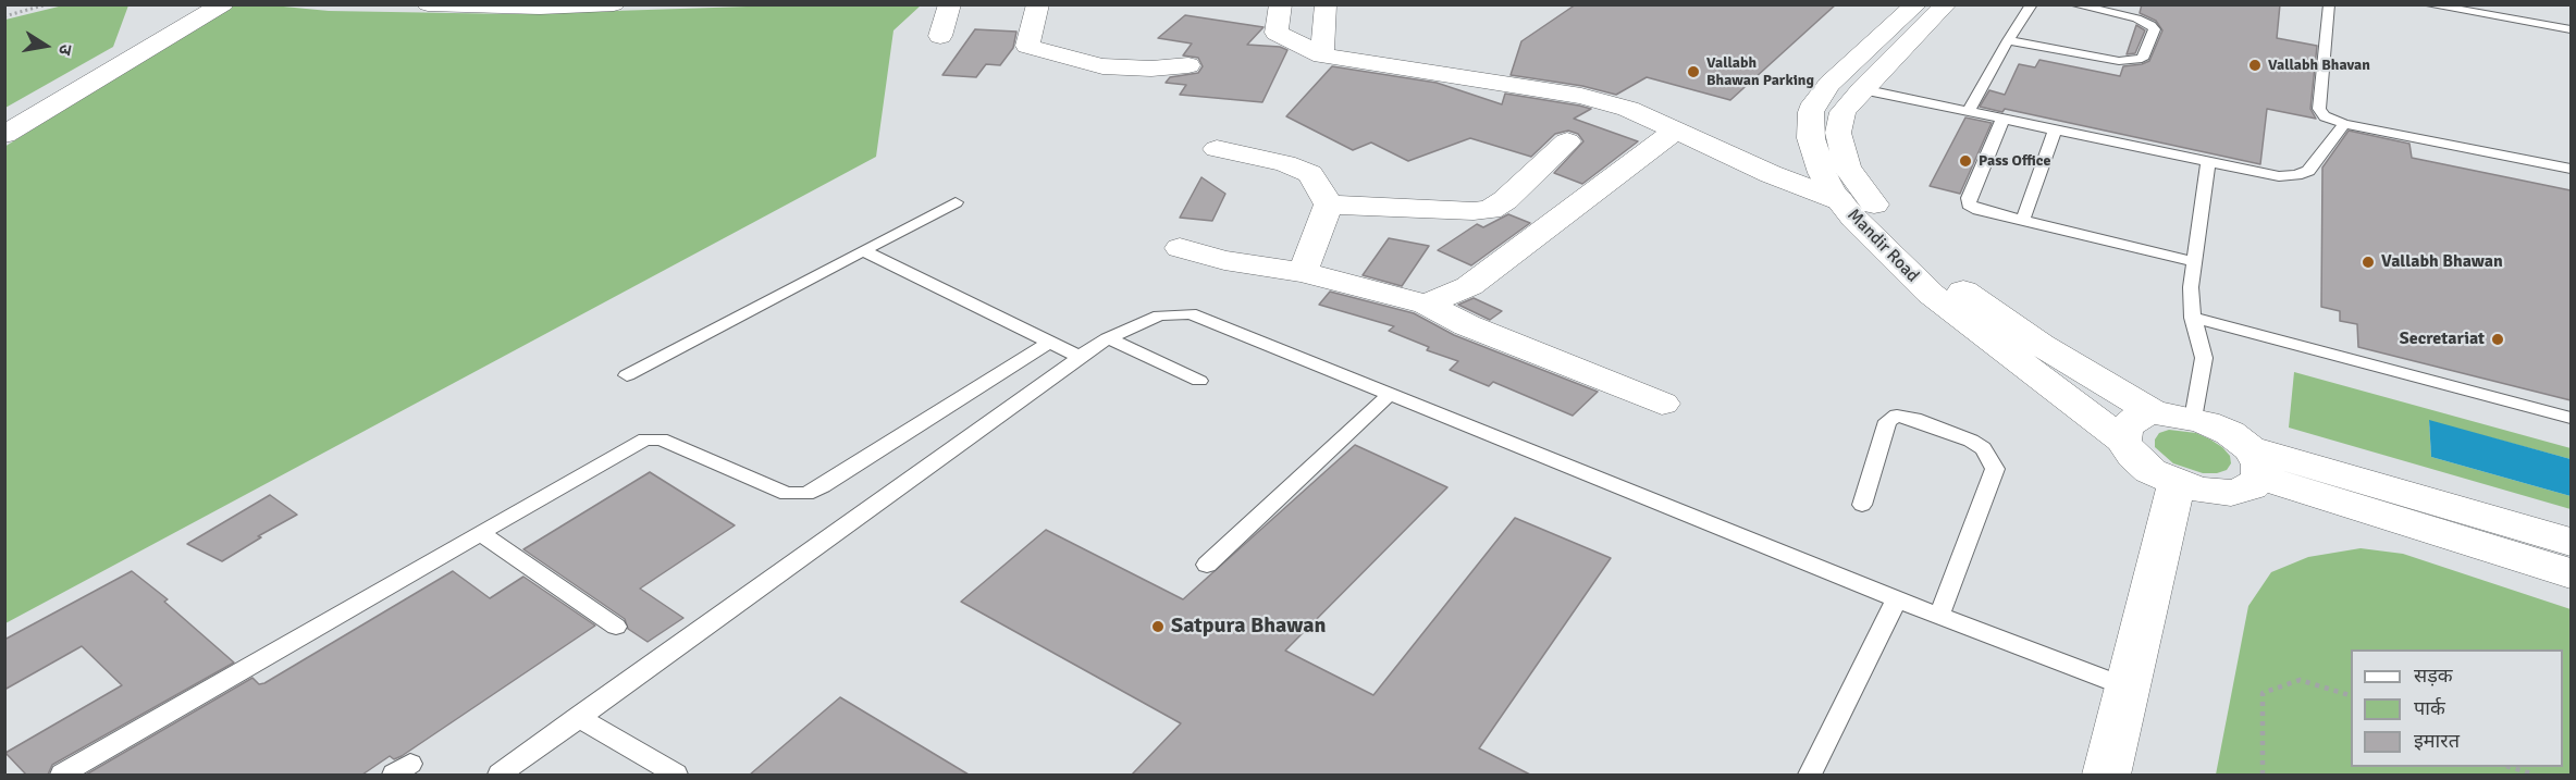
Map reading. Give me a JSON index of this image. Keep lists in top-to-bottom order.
{
  "streets": {
    "street": ["Mandir Road"]
  },
  "places": [
    "Vallabh Bhavan",
    "Vallabh Bhawan Parking",
    "Pass Office",
    "Vallabh Bhawan",
    "Secretariat",
    "Satpura Bhawan"
  ],
  "legend": ["सड़क", "पार्क", "इमारत"],
  "north": "right"
}
